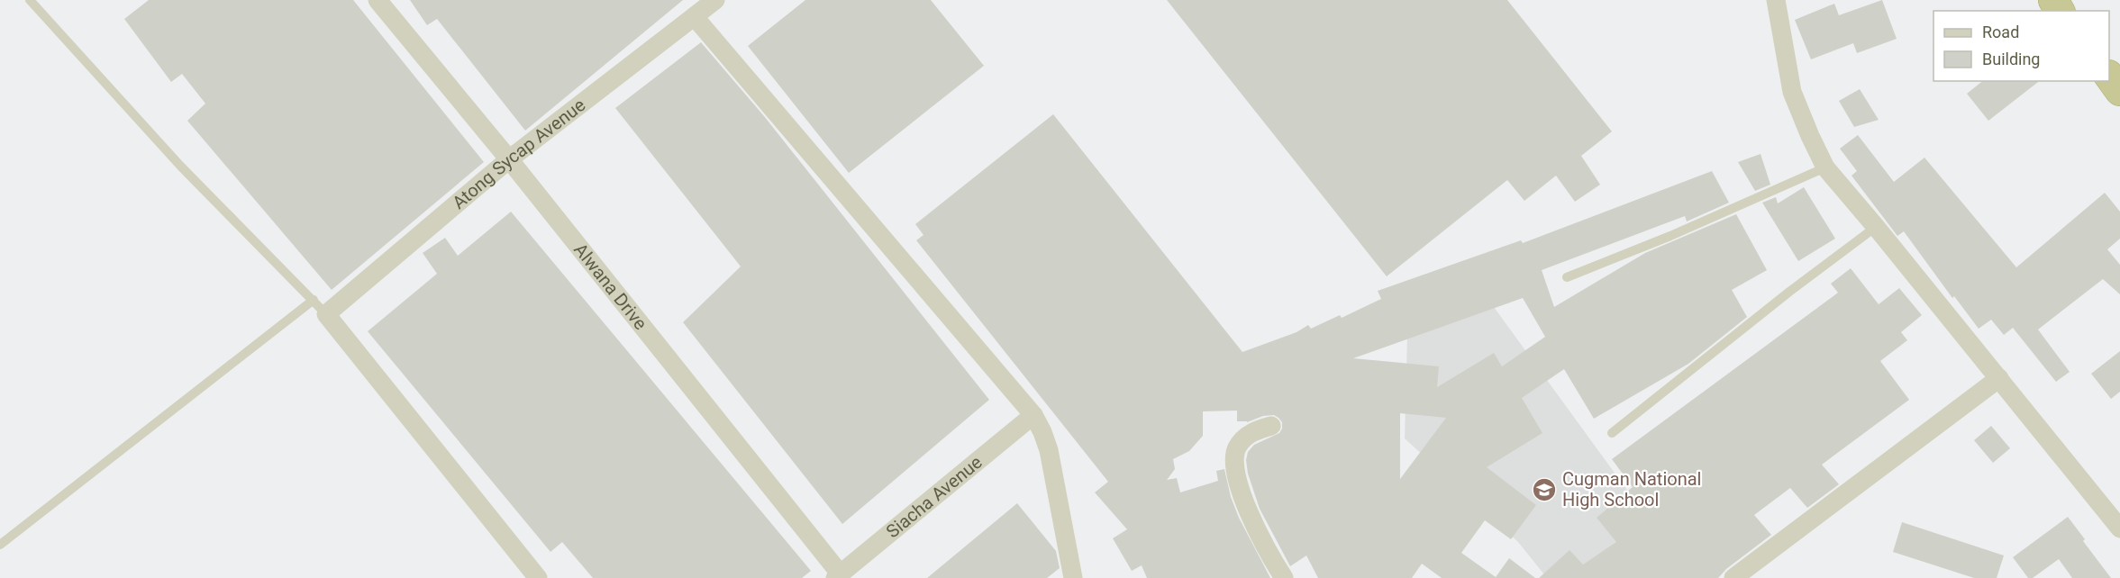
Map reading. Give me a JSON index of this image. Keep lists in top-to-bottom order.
{
  "streets": {
    "street": ["Atong Sycap Avenue", "Alwana Drive", "Siacha Avenue"]
  },
  "crossings": [
    ["Atong Sycap Avenue", "Alwana Drive"],
    ["Alwana Drive", "Siacha Avenue"]
  ],
  "places": {
    "school or university": ["Cugman National High School"]
  },
  "legend": ["Road", "Building"]
}
